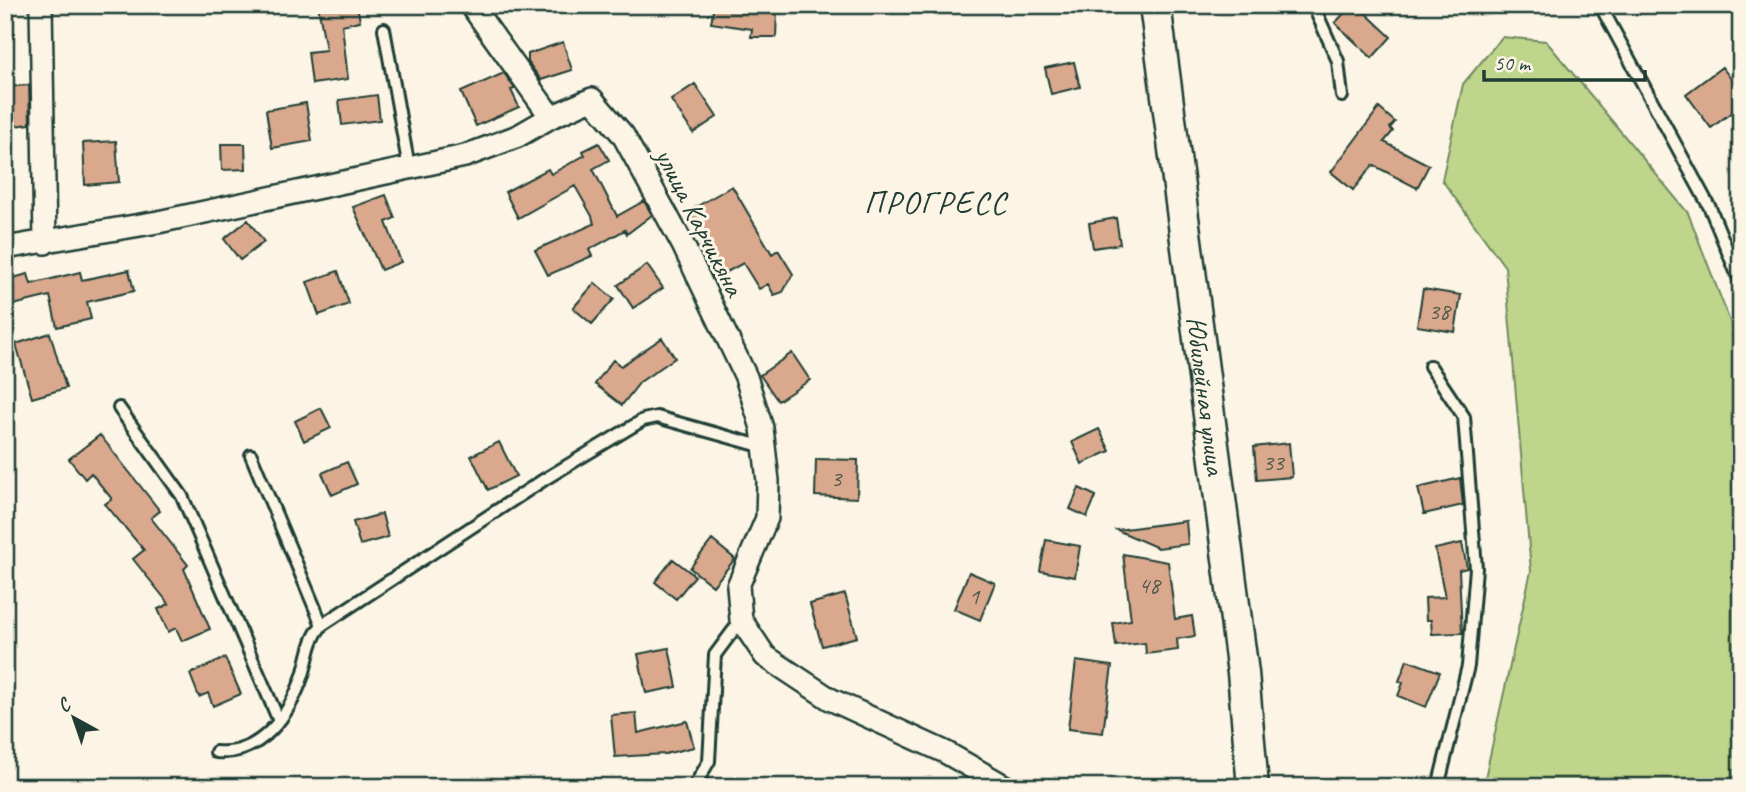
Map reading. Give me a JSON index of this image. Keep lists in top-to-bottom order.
{
  "streets": {
    "street": ["улица Карчикяна", "Юбилейная улица"]
  },
  "districts": ["ПРОГРЕСС"],
  "house_numbers": [
    "38",
    "33",
    "3",
    "48",
    "1"
  ],
  "scale_bar": "50 m",
  "north": "top left"
}
